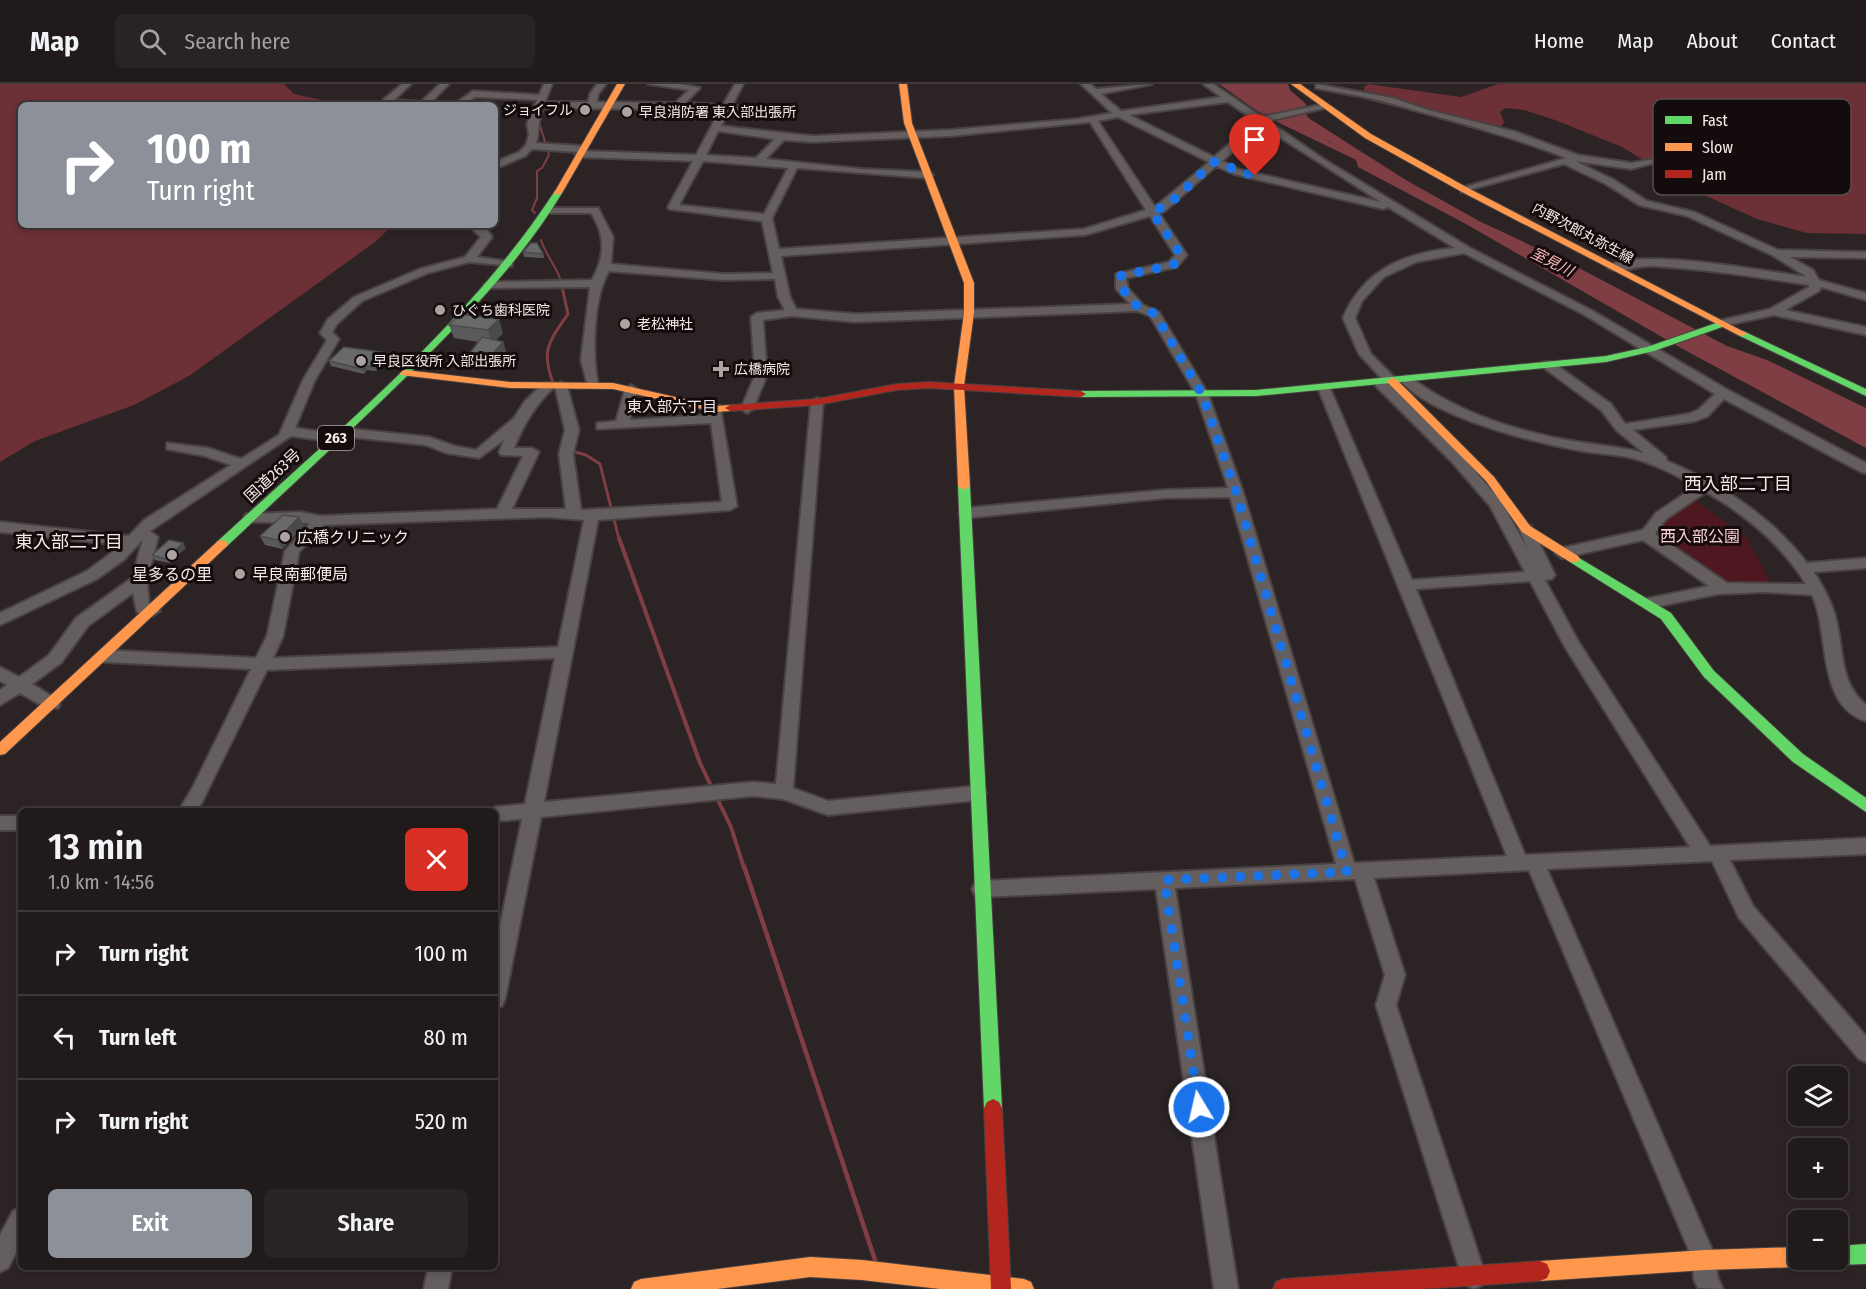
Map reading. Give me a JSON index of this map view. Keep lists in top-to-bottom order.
{
  "streets": {
    "main road": ["内野次郎丸弥生線", "263", "国道263号"]
  },
  "districts": ["東入部六丁目", "西入部二丁目", "東入部二丁目"],
  "water": ["室見川"],
  "parks": ["西入部公園"],
  "places": {
    "other": [
      "ジョイフル",
      "早良消防署 東入部出張所",
      "ひぐち歯科医院",
      "老松神社",
      "早良区役所 入部出張所",
      "広橋クリニック",
      "星多るの里",
      "早良南郵便局"
    ],
    "health": ["広橋病院"]
  },
  "legend": ["Fast", "Slow", "Jam"],
  "page": {
    "header": "Map",
    "search": "Search here",
    "nav": [
      "Home",
      "Map",
      "About",
      "Contact"
    ],
    "turn": ["100 m", "Turn right"],
    "heading": ["13 min", "1.0 km · 14:56"],
    "list": [
      {
        "name": "Turn right",
        "value": "100 m"
      },
      {
        "name": "Turn left",
        "value": "80 m"
      },
      {
        "name": "Turn right",
        "value": "520 m"
      }
    ],
    "map_buttons": ["+", "−"],
    "buttons": ["Exit", "Share"]
  }
}
